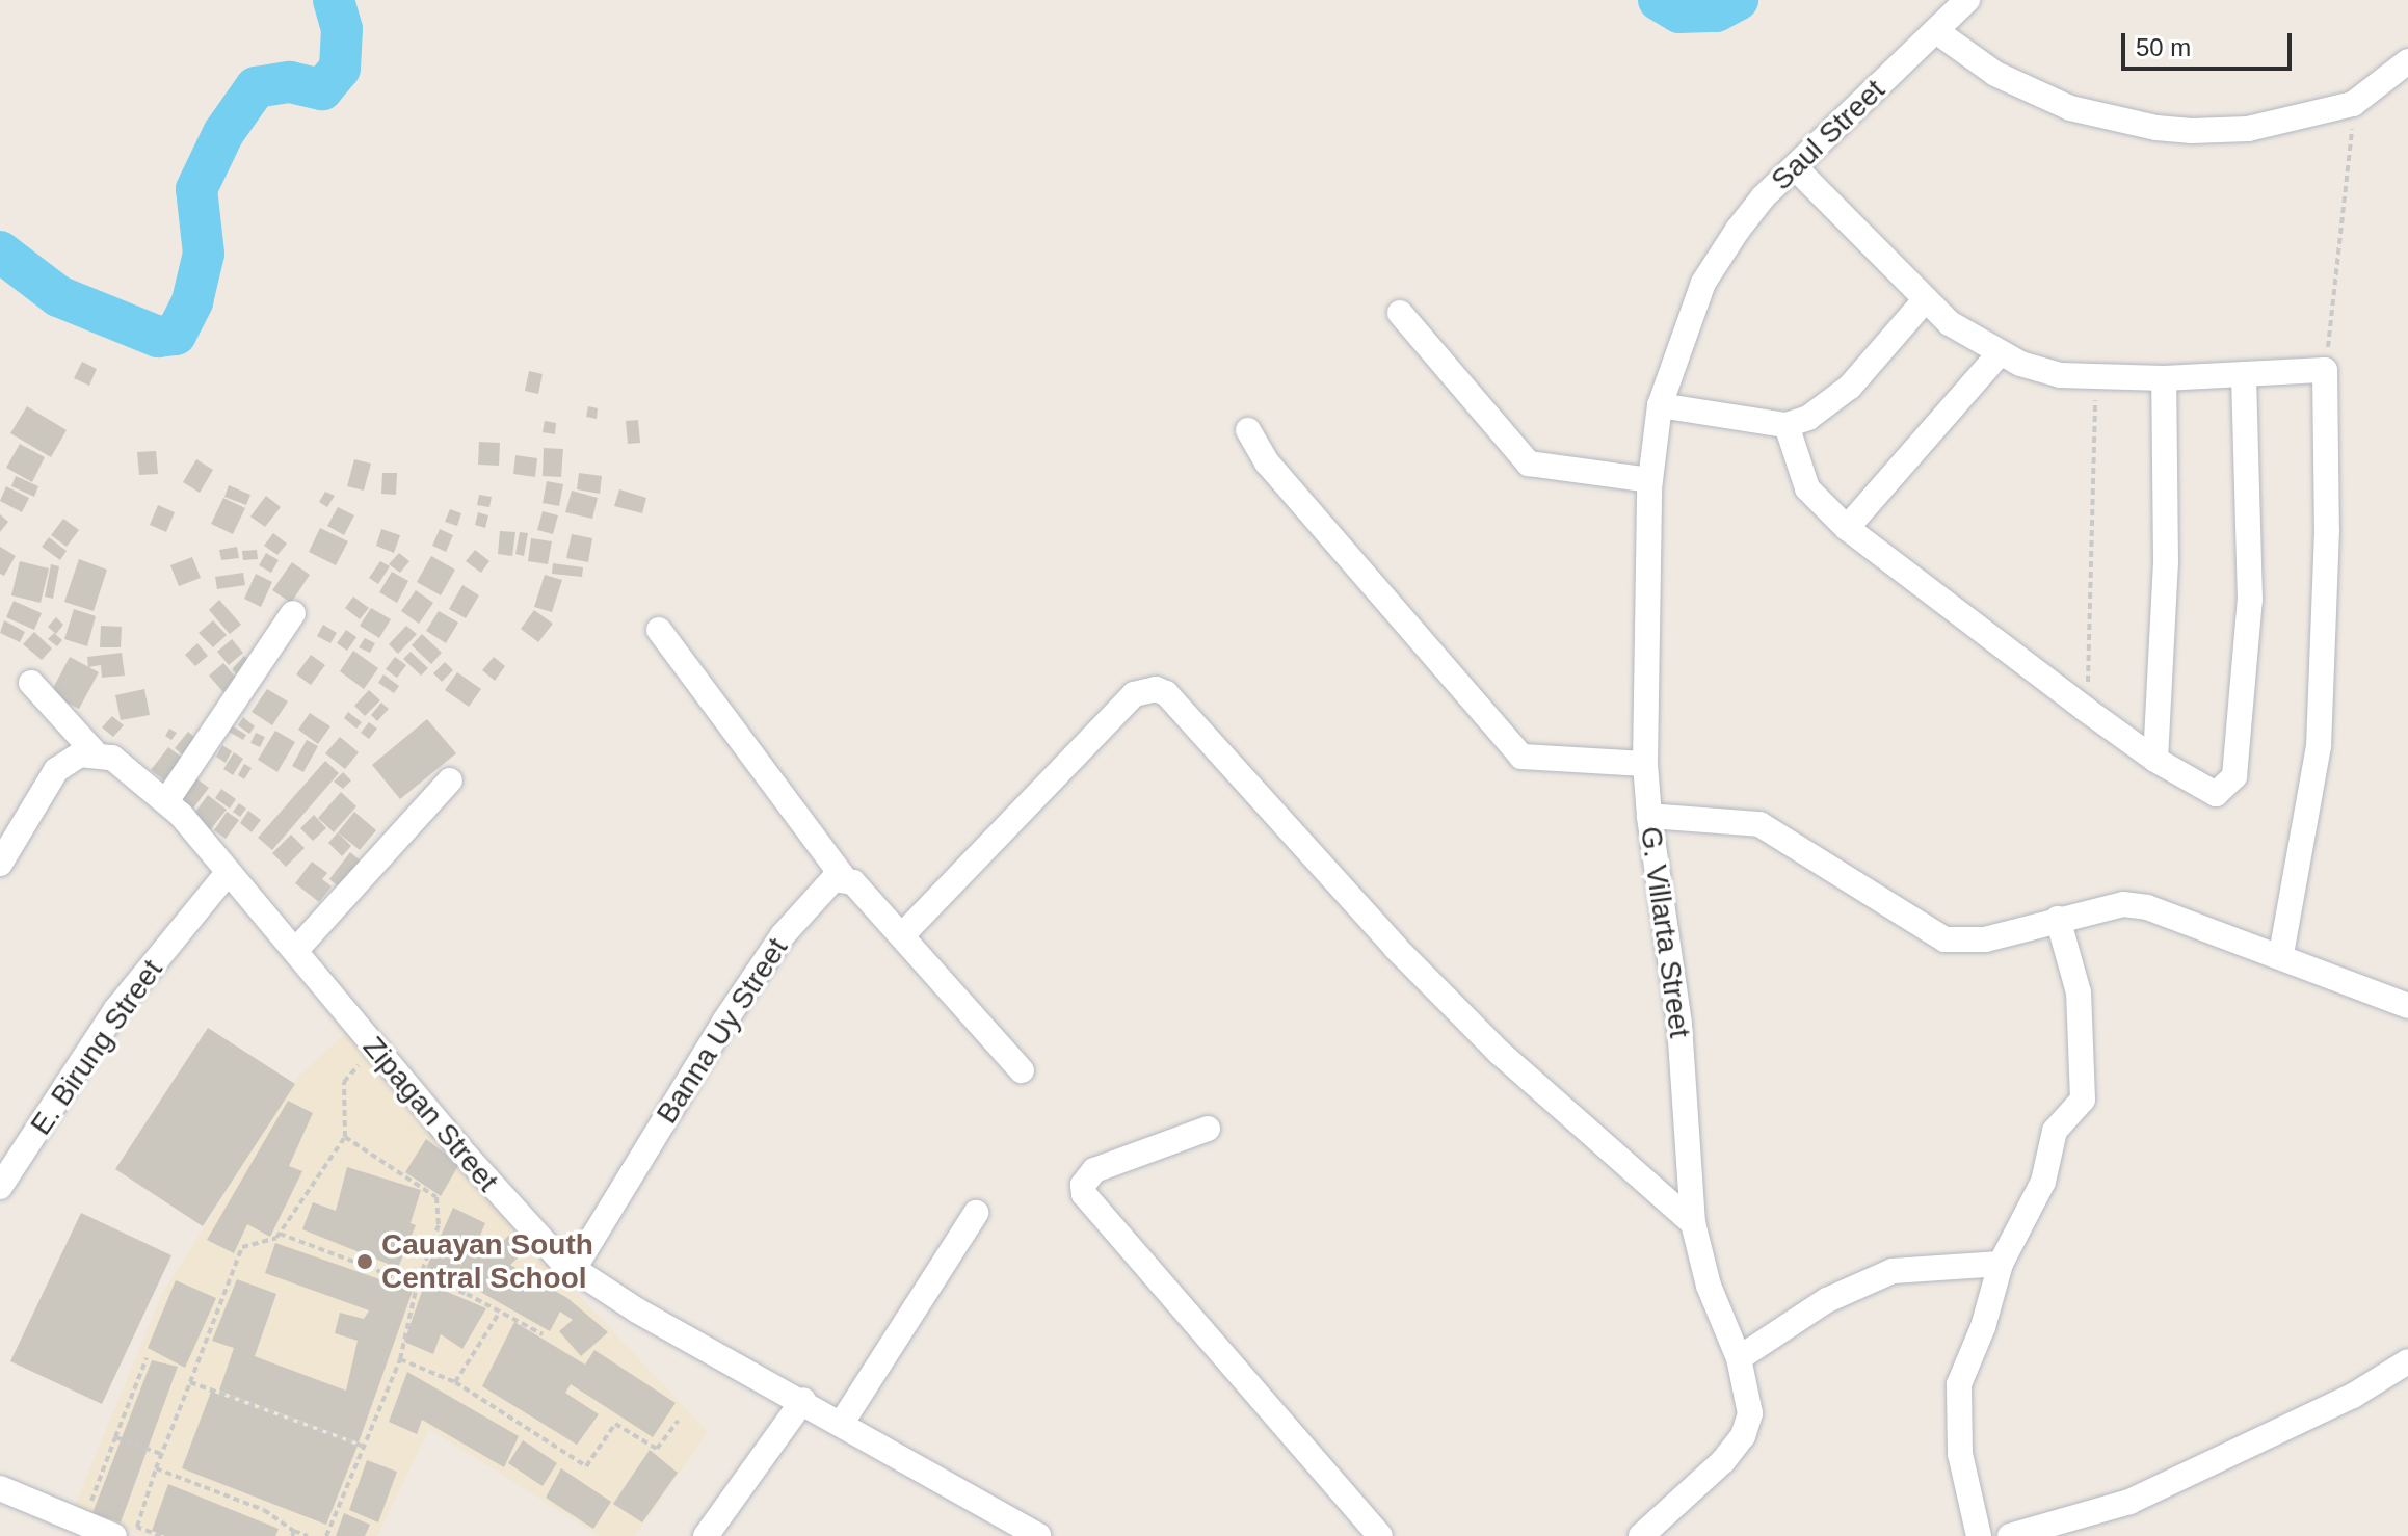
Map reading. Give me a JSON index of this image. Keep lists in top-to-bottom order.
{
  "streets": {
    "street": [
      "Saul Street",
      "G. Villarta Street",
      "Banna Uy Street",
      "E. Birung Street",
      "Zipagan Street"
    ]
  },
  "crossings": [
    ["Saul Street", "G. Villarta Street"],
    ["Banna Uy Street", "Zipagan Street"],
    ["E. Birung Street", "Zipagan Street"]
  ],
  "places": ["Cauayan South Central School"],
  "scale_bar": "50 m"
}
